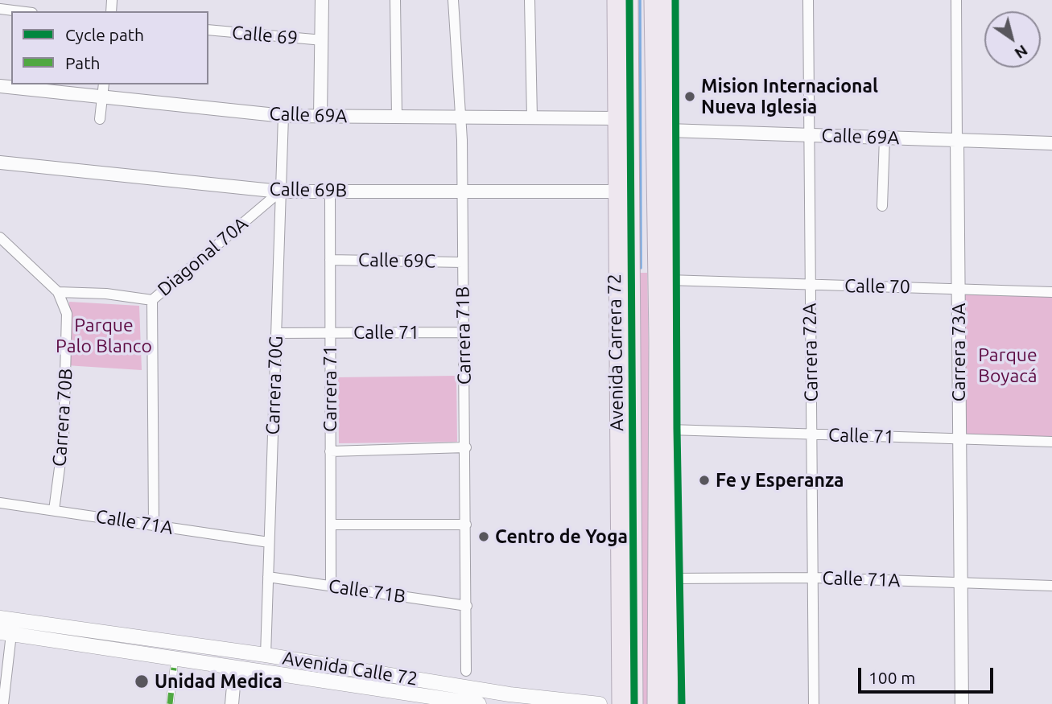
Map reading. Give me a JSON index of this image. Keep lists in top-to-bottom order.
{
  "streets": {
    "highway": ["Avenida Carrera 72"],
    "main road": ["Avenida Calle 72"],
    "street": [
      "Calle 69",
      "Calle 69A",
      "Calle 69B",
      "Diagonal 70A",
      "Calle 69C",
      "Calle 70",
      "Calle 71",
      "Carrera 71B",
      "Carrera 72A",
      "Carrera 73A",
      "Carrera 70G",
      "Carrera 71",
      "Carrera 70B",
      "Calle 71A",
      "Calle 71B"
    ]
  },
  "crossings": [
    ["Calle 69A", "Carrera 71B"],
    ["Calle 69A", "Avenida Carrera 72"],
    ["Calle 69A", "Carrera 72A"],
    ["Calle 69A", "Carrera 73A"],
    ["Calle 69A", "Carrera 70G"],
    ["Calle 69B", "Diagonal 70A"],
    ["Calle 69B", "Carrera 71B"],
    ["Calle 69B", "Avenida Carrera 72"],
    ["Calle 69B", "Carrera 70G"],
    ["Calle 69B", "Carrera 71"],
    ["Diagonal 70A", "Carrera 70G"],
    ["Calle 69C", "Carrera 71B"],
    ["Calle 69C", "Carrera 71"],
    ["Calle 70", "Carrera 72A"],
    ["Calle 70", "Carrera 73A"],
    ["Calle 71", "Carrera 71B"],
    ["Calle 71", "Carrera 72A"],
    ["Calle 71", "Carrera 73A"],
    ["Calle 71", "Carrera 70G"],
    ["Calle 71", "Carrera 71"],
    ["Carrera 71B", "Calle 71B"],
    ["Carrera 72A", "Calle 71A"],
    ["Carrera 73A", "Calle 71A"],
    ["Carrera 70G", "Calle 71A"],
    ["Carrera 70G", "Calle 71B"],
    ["Carrera 70G", "Avenida Calle 72"],
    ["Carrera 71", "Calle 71B"],
    ["Carrera 70B", "Calle 71A"]
  ],
  "parks": ["Parque Palo Blanco", "Parque Boyacá"],
  "places": [
    "Mision Internacional Nueva Iglesia",
    "Fe y Esperanza",
    "Centro de Yoga",
    "Unidad Medica"
  ],
  "legend": ["Cycle path", "Path"],
  "scale_bar": "100 m",
  "north": "bottom right"
}
